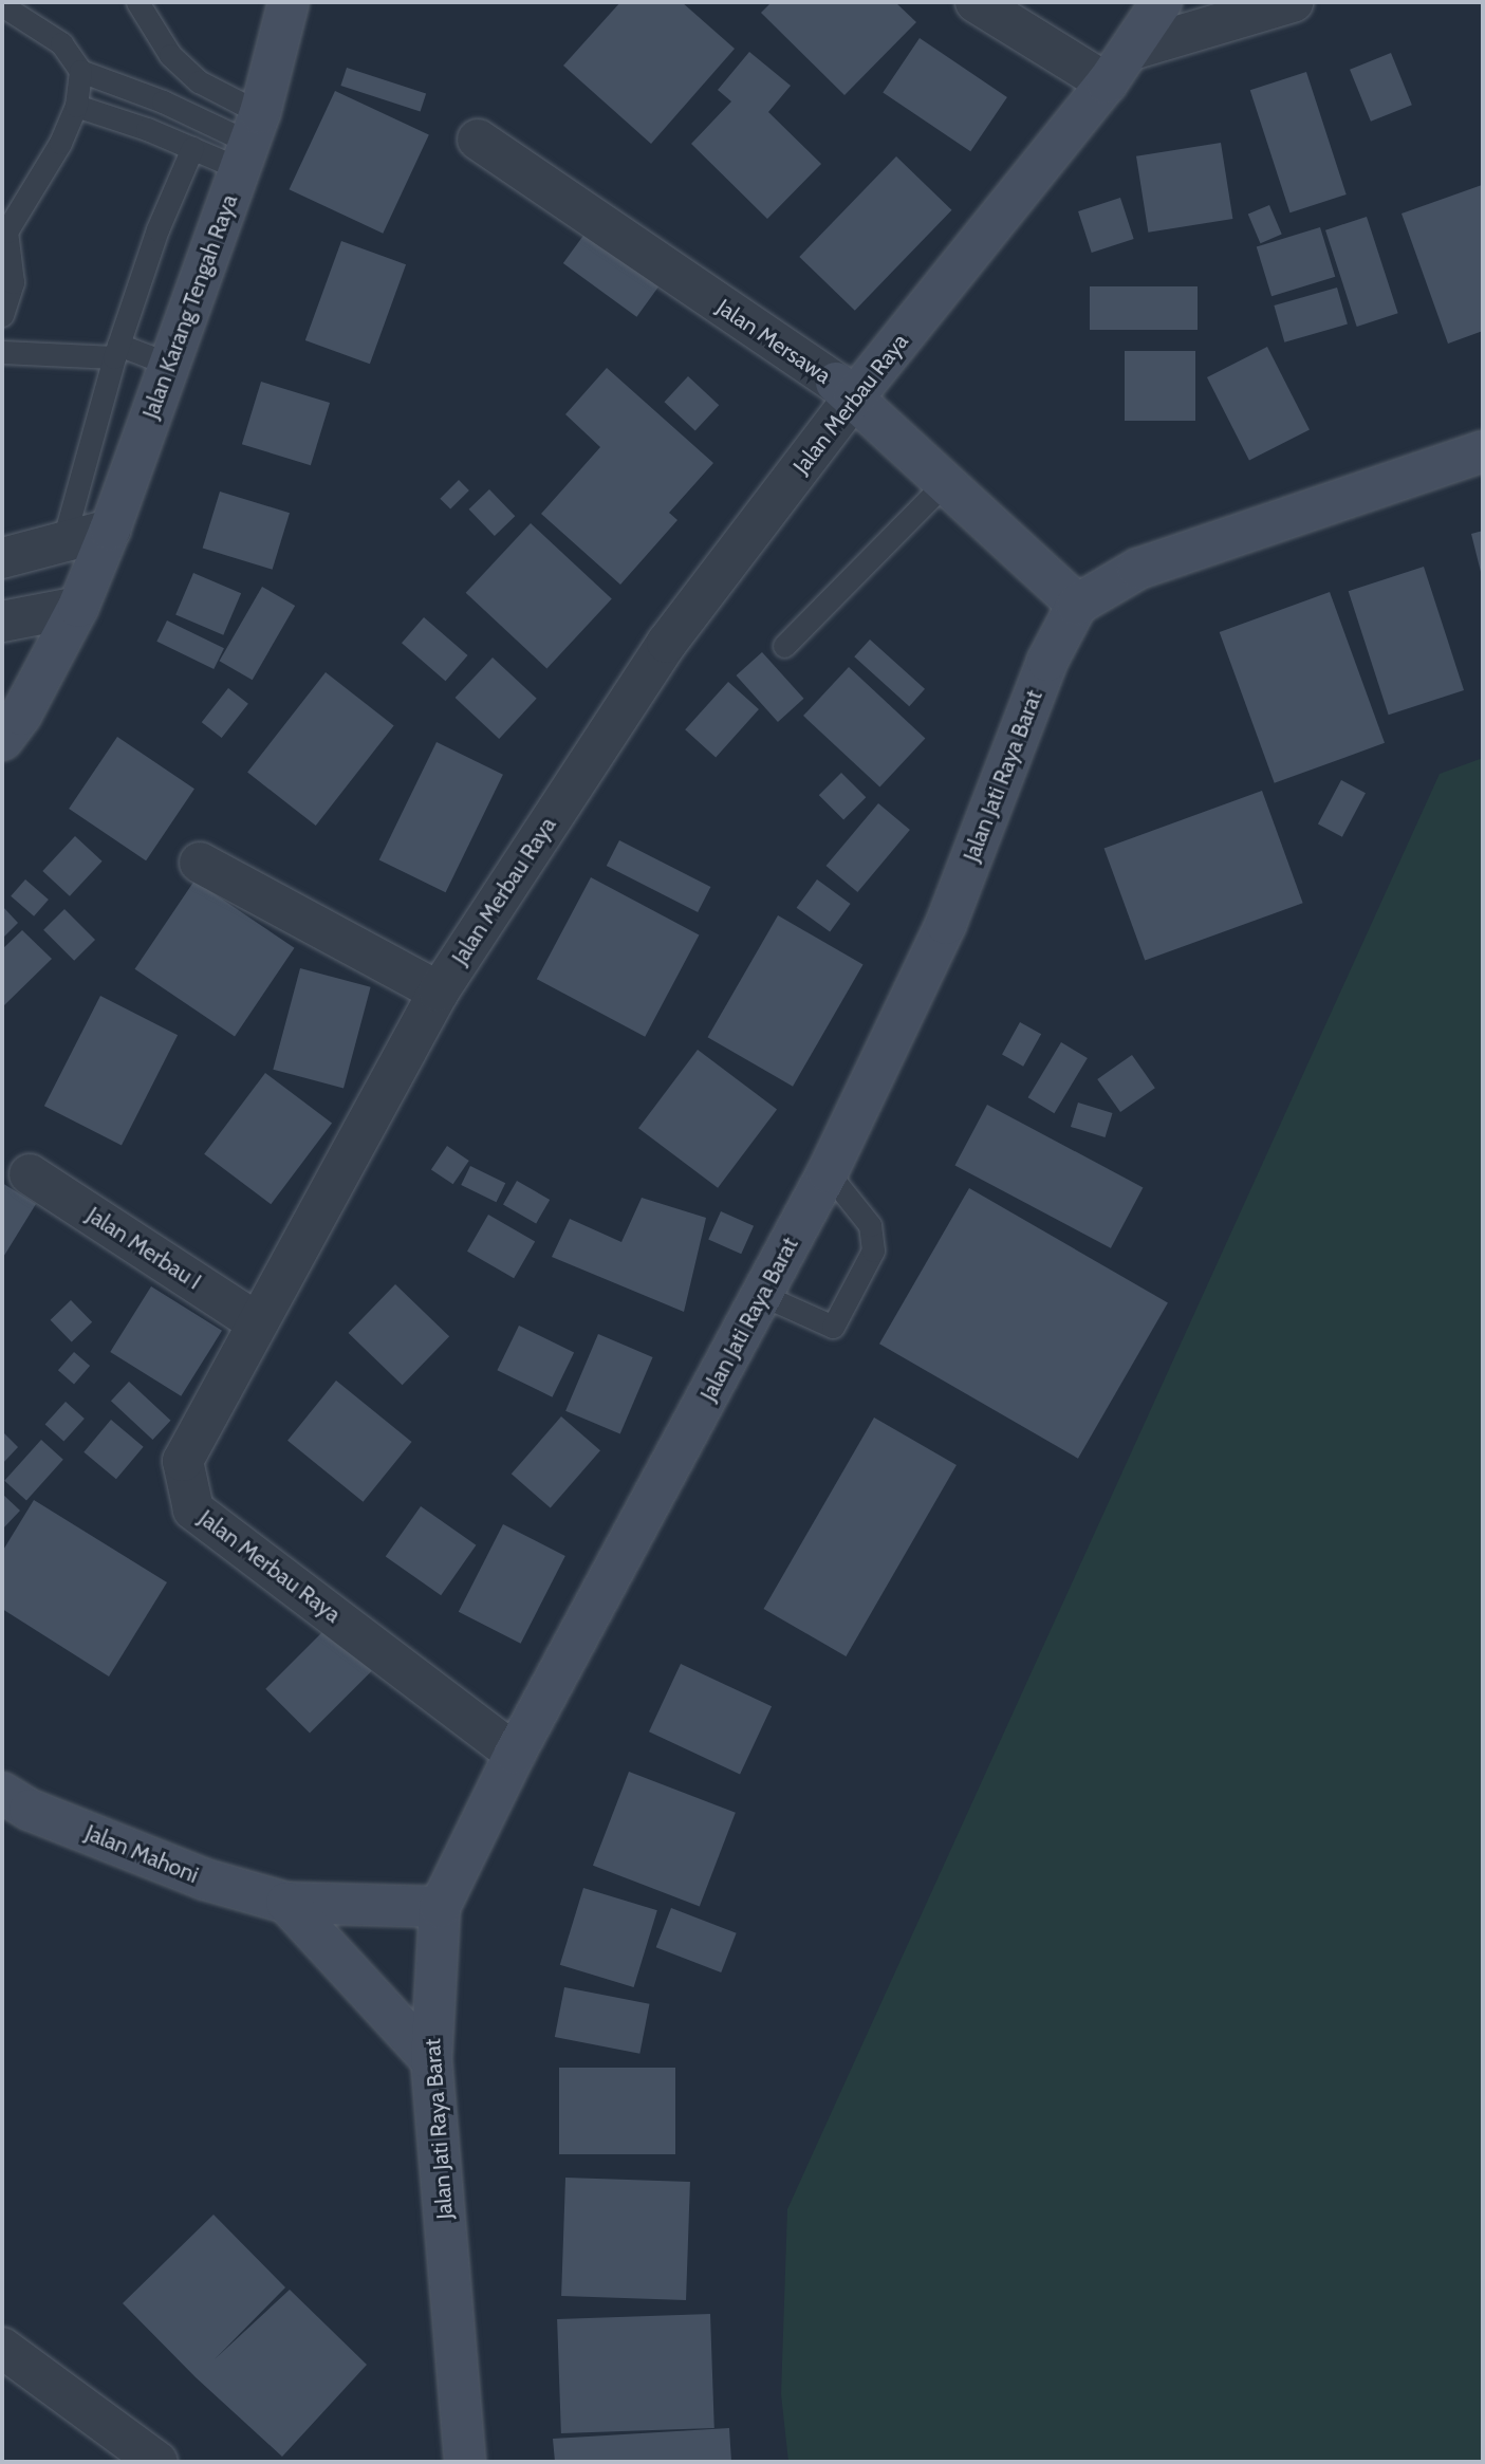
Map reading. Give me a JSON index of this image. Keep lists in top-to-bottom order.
{
  "streets": {
    "street": [
      "Jalan Karang Tengah Raya",
      "Jalan Mersawa",
      "Jalan Merbau Raya",
      "Jalan Jati Raya Barat",
      "Jalan Merbau I",
      "Jalan Mahoni"
    ]
  },
  "crossings": [
    ["Jalan Mersawa", "Jalan Merbau Raya"],
    ["Jalan Mersawa", "Jalan Jati Raya Barat"],
    ["Jalan Merbau Raya", "Jalan Jati Raya Barat"],
    ["Jalan Merbau Raya", "Jalan Merbau I"],
    ["Jalan Jati Raya Barat", "Jalan Mahoni"]
  ]
}
